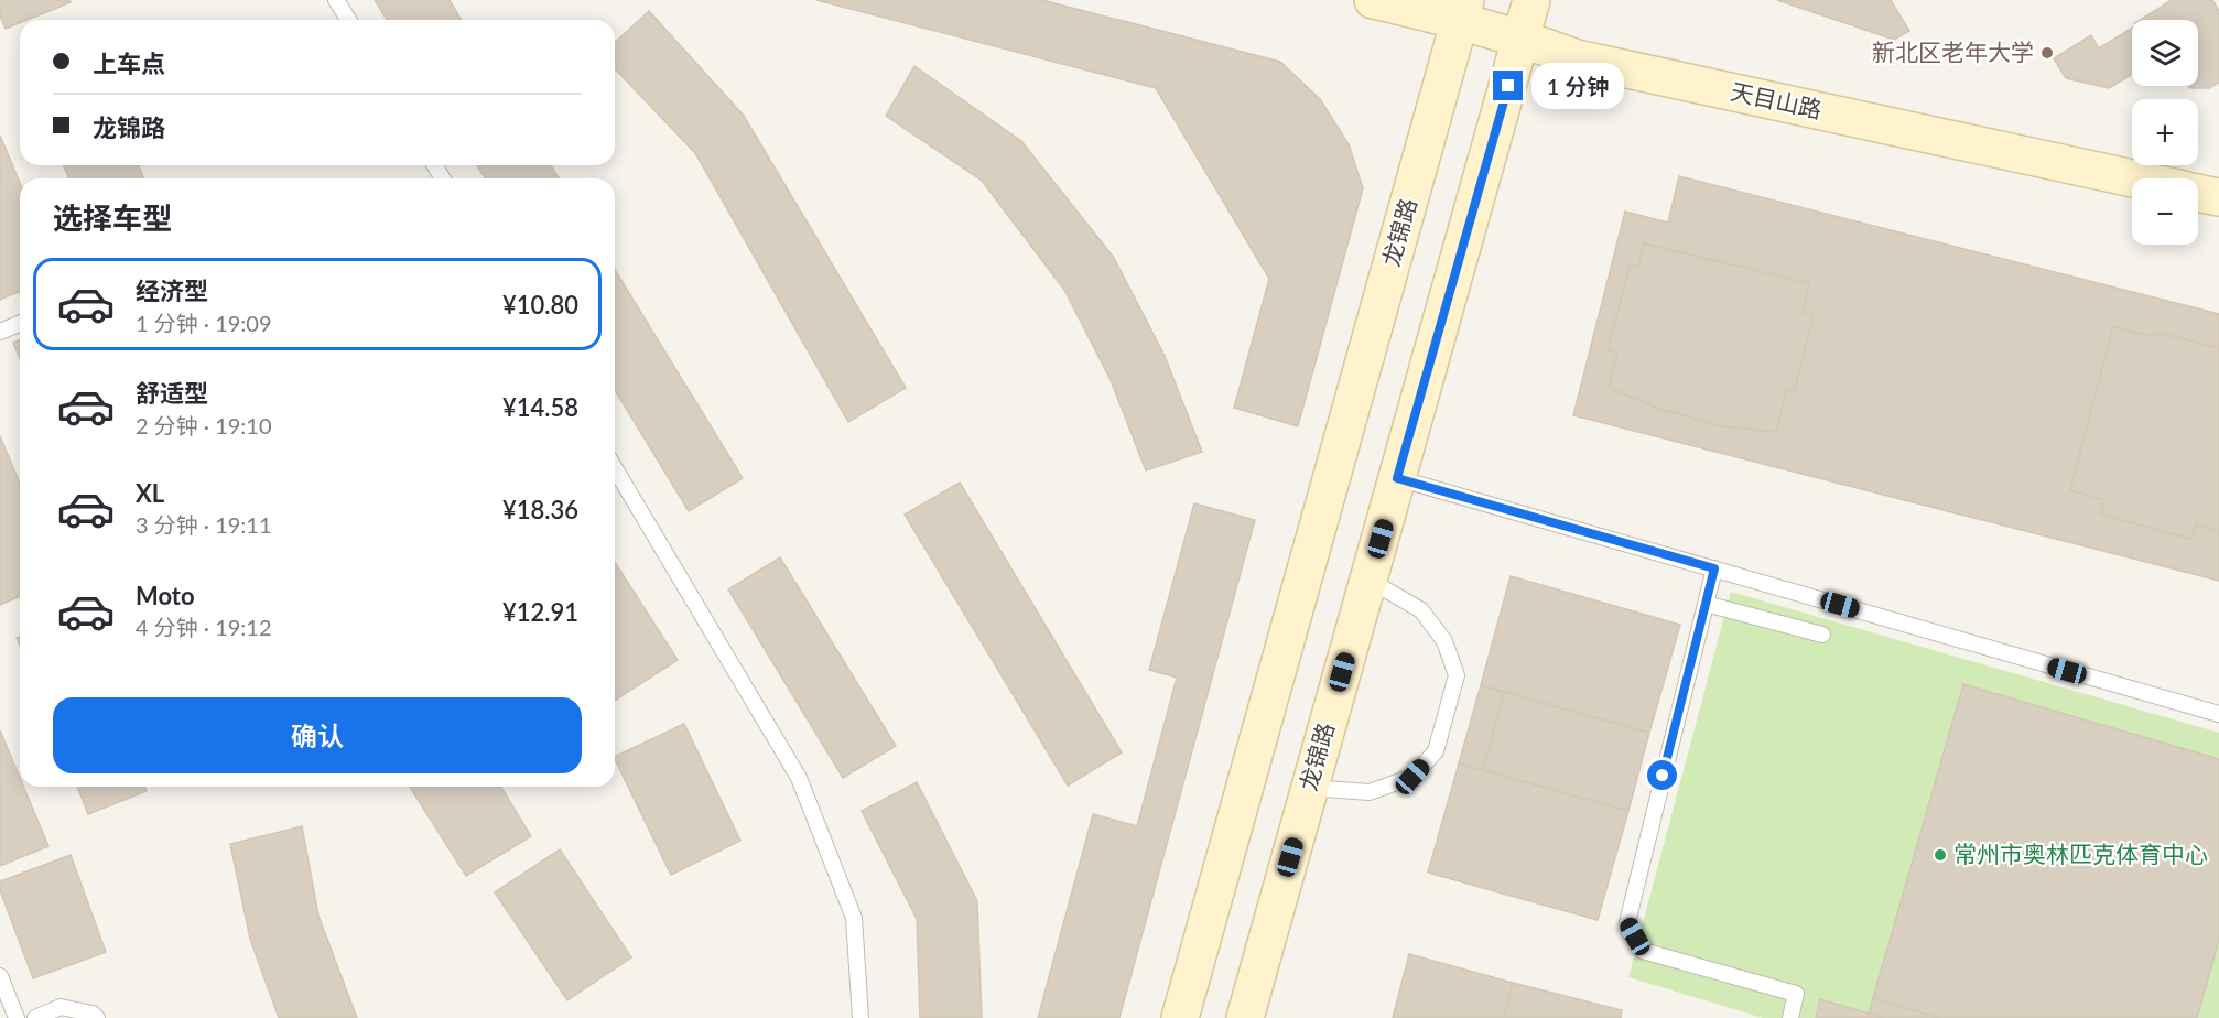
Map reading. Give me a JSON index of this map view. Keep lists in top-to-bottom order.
{
  "streets": {
    "main road": ["天目山路", "龙锦路"]
  },
  "crossings": [
    ["天目山路", "龙锦路"]
  ],
  "places": ["新北区老年大学", "常州市奥林匹克体育中心"],
  "page": {
    "map_buttons": ["+", "−"],
    "banner": ["上车点", "龙锦路"],
    "bubble": "1 分钟",
    "heading": "选择车型",
    "list": [
      {
        "name": "经济型",
        "note": "1 分钟 · 19:09",
        "value": "¥10.80"
      },
      {
        "name": "舒适型",
        "note": "2 分钟 · 19:10",
        "value": "¥14.58"
      },
      {
        "name": "XL",
        "note": "3 分钟 · 19:11",
        "value": "¥18.36"
      },
      {
        "name": "Moto",
        "note": "4 分钟 · 19:12",
        "value": "¥12.91"
      }
    ],
    "buttons": "确认"
  }
}
